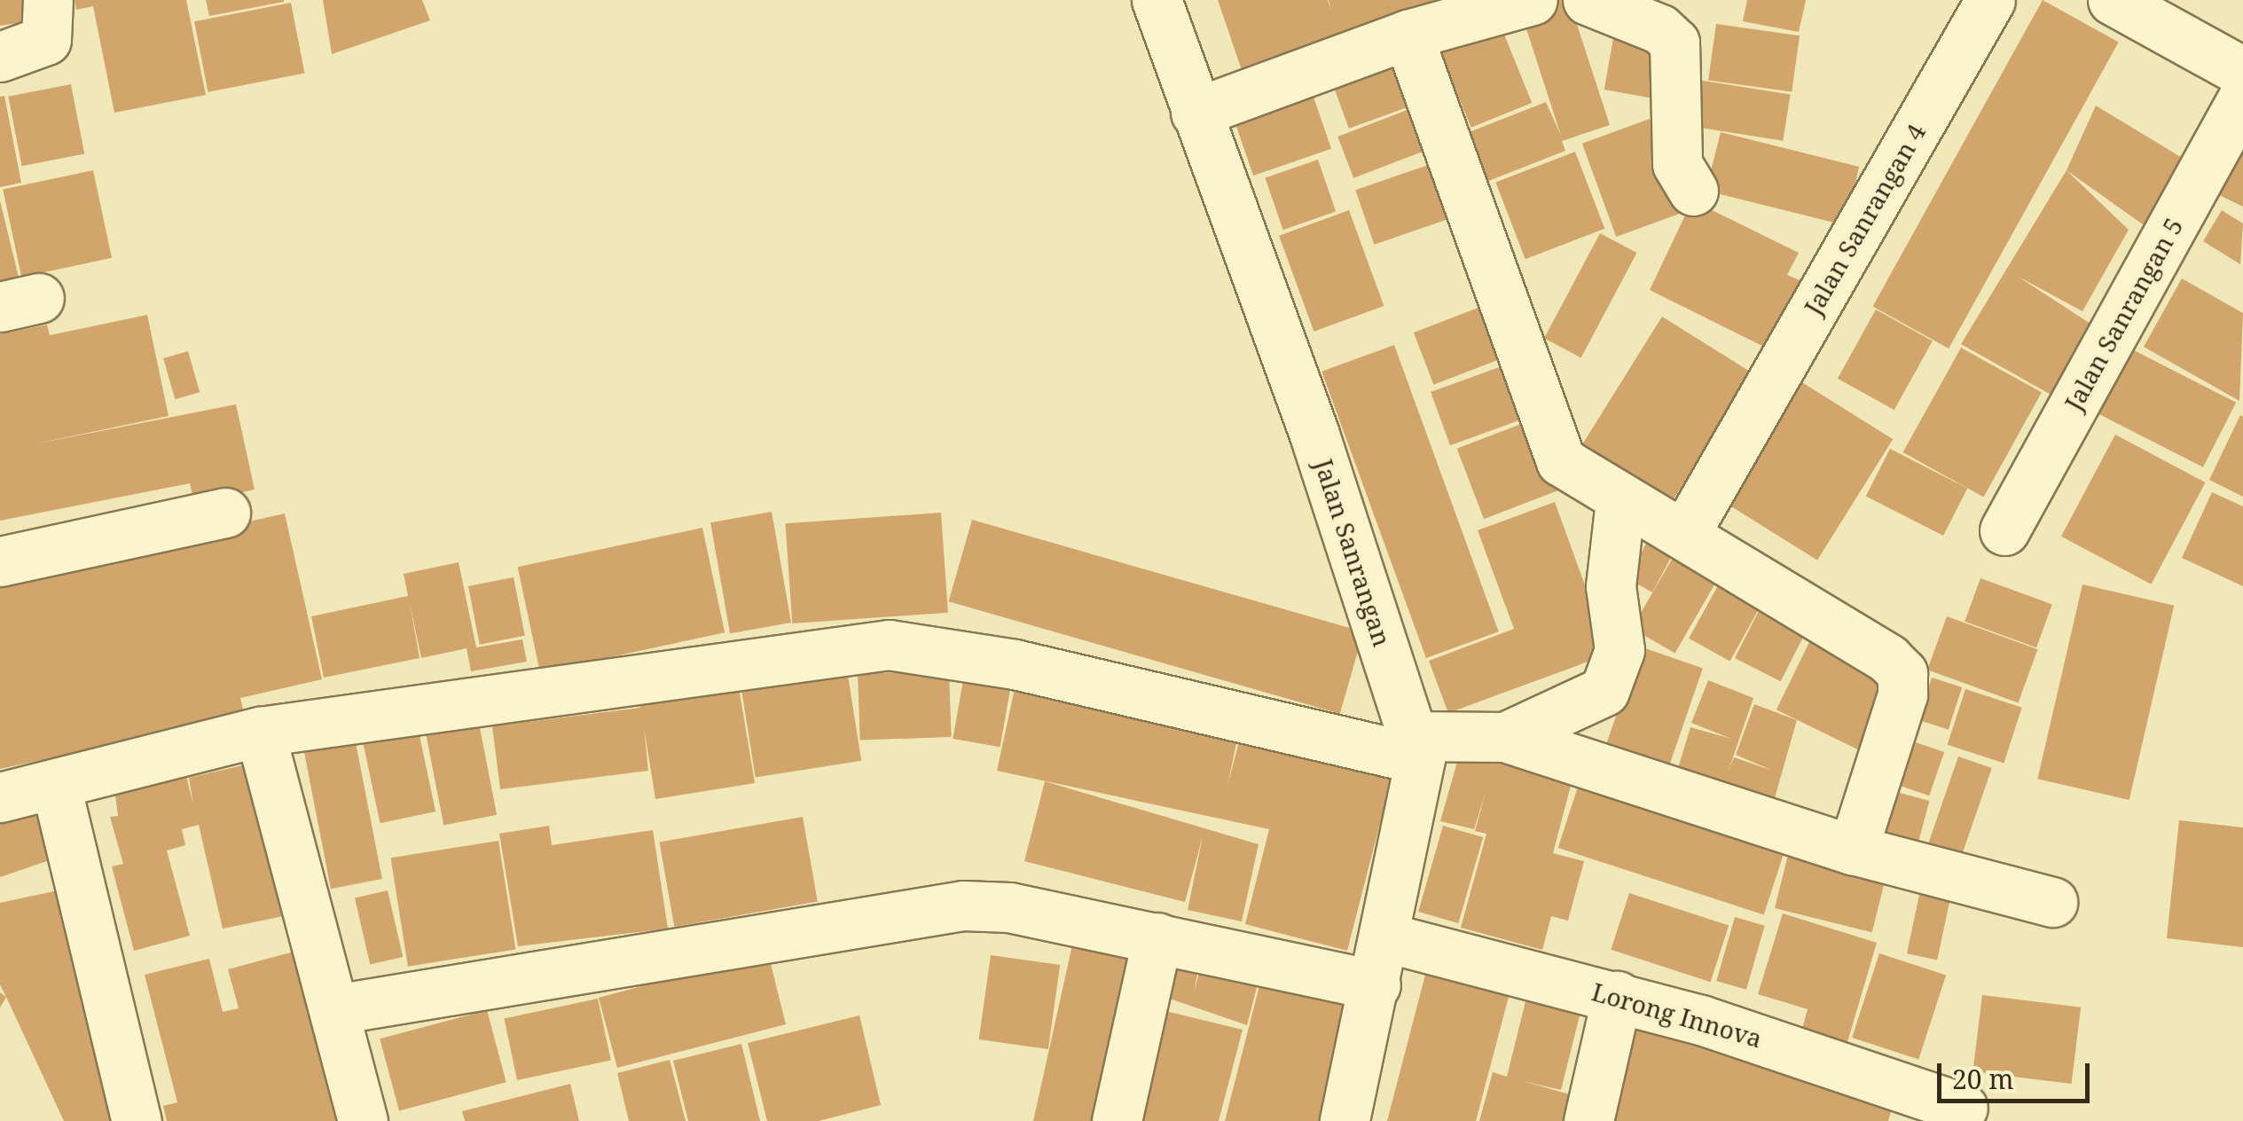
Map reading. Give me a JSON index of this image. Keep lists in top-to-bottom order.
{
  "streets": {
    "street": [
      "Jalan Sanrangan 4",
      "Jalan Sanrangan 5",
      "Jalan Sanrangan",
      "Lorong Innova"
    ]
  },
  "crossings": [
    ["Jalan Sanrangan", "Lorong Innova"]
  ],
  "scale_bar": "20 m"
}
